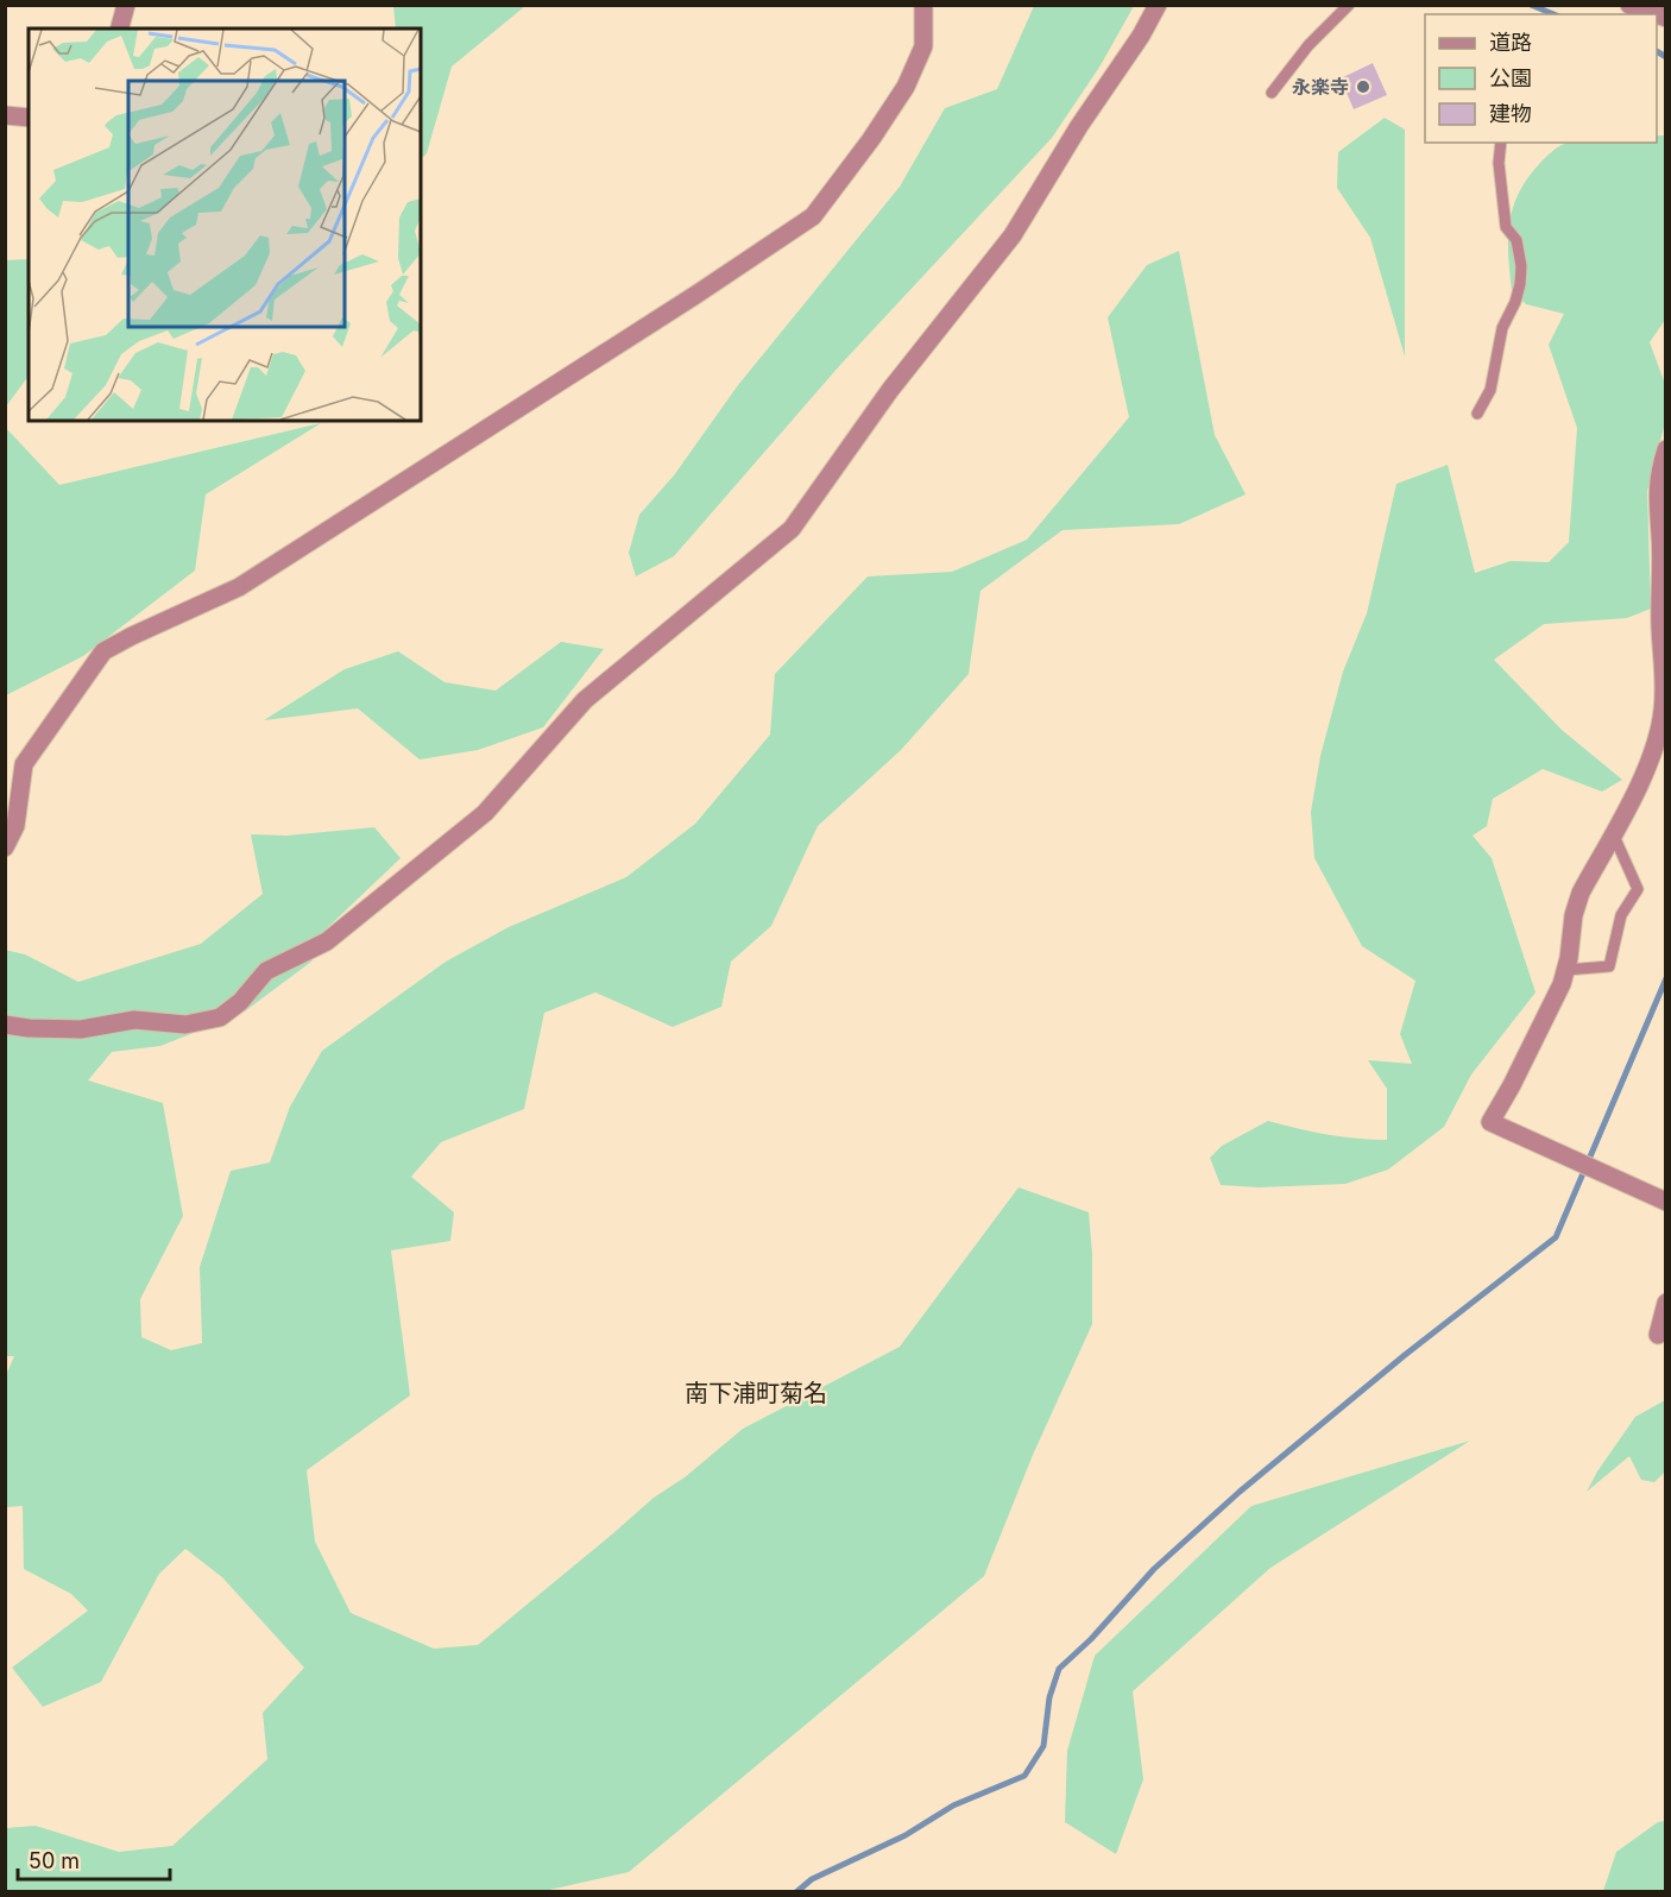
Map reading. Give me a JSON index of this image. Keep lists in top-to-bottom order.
{
  "districts": ["南下浦町菊名"],
  "places": ["永楽寺"],
  "legend": ["道路", "公園", "建物"],
  "scale_bar": "50 m"
}
